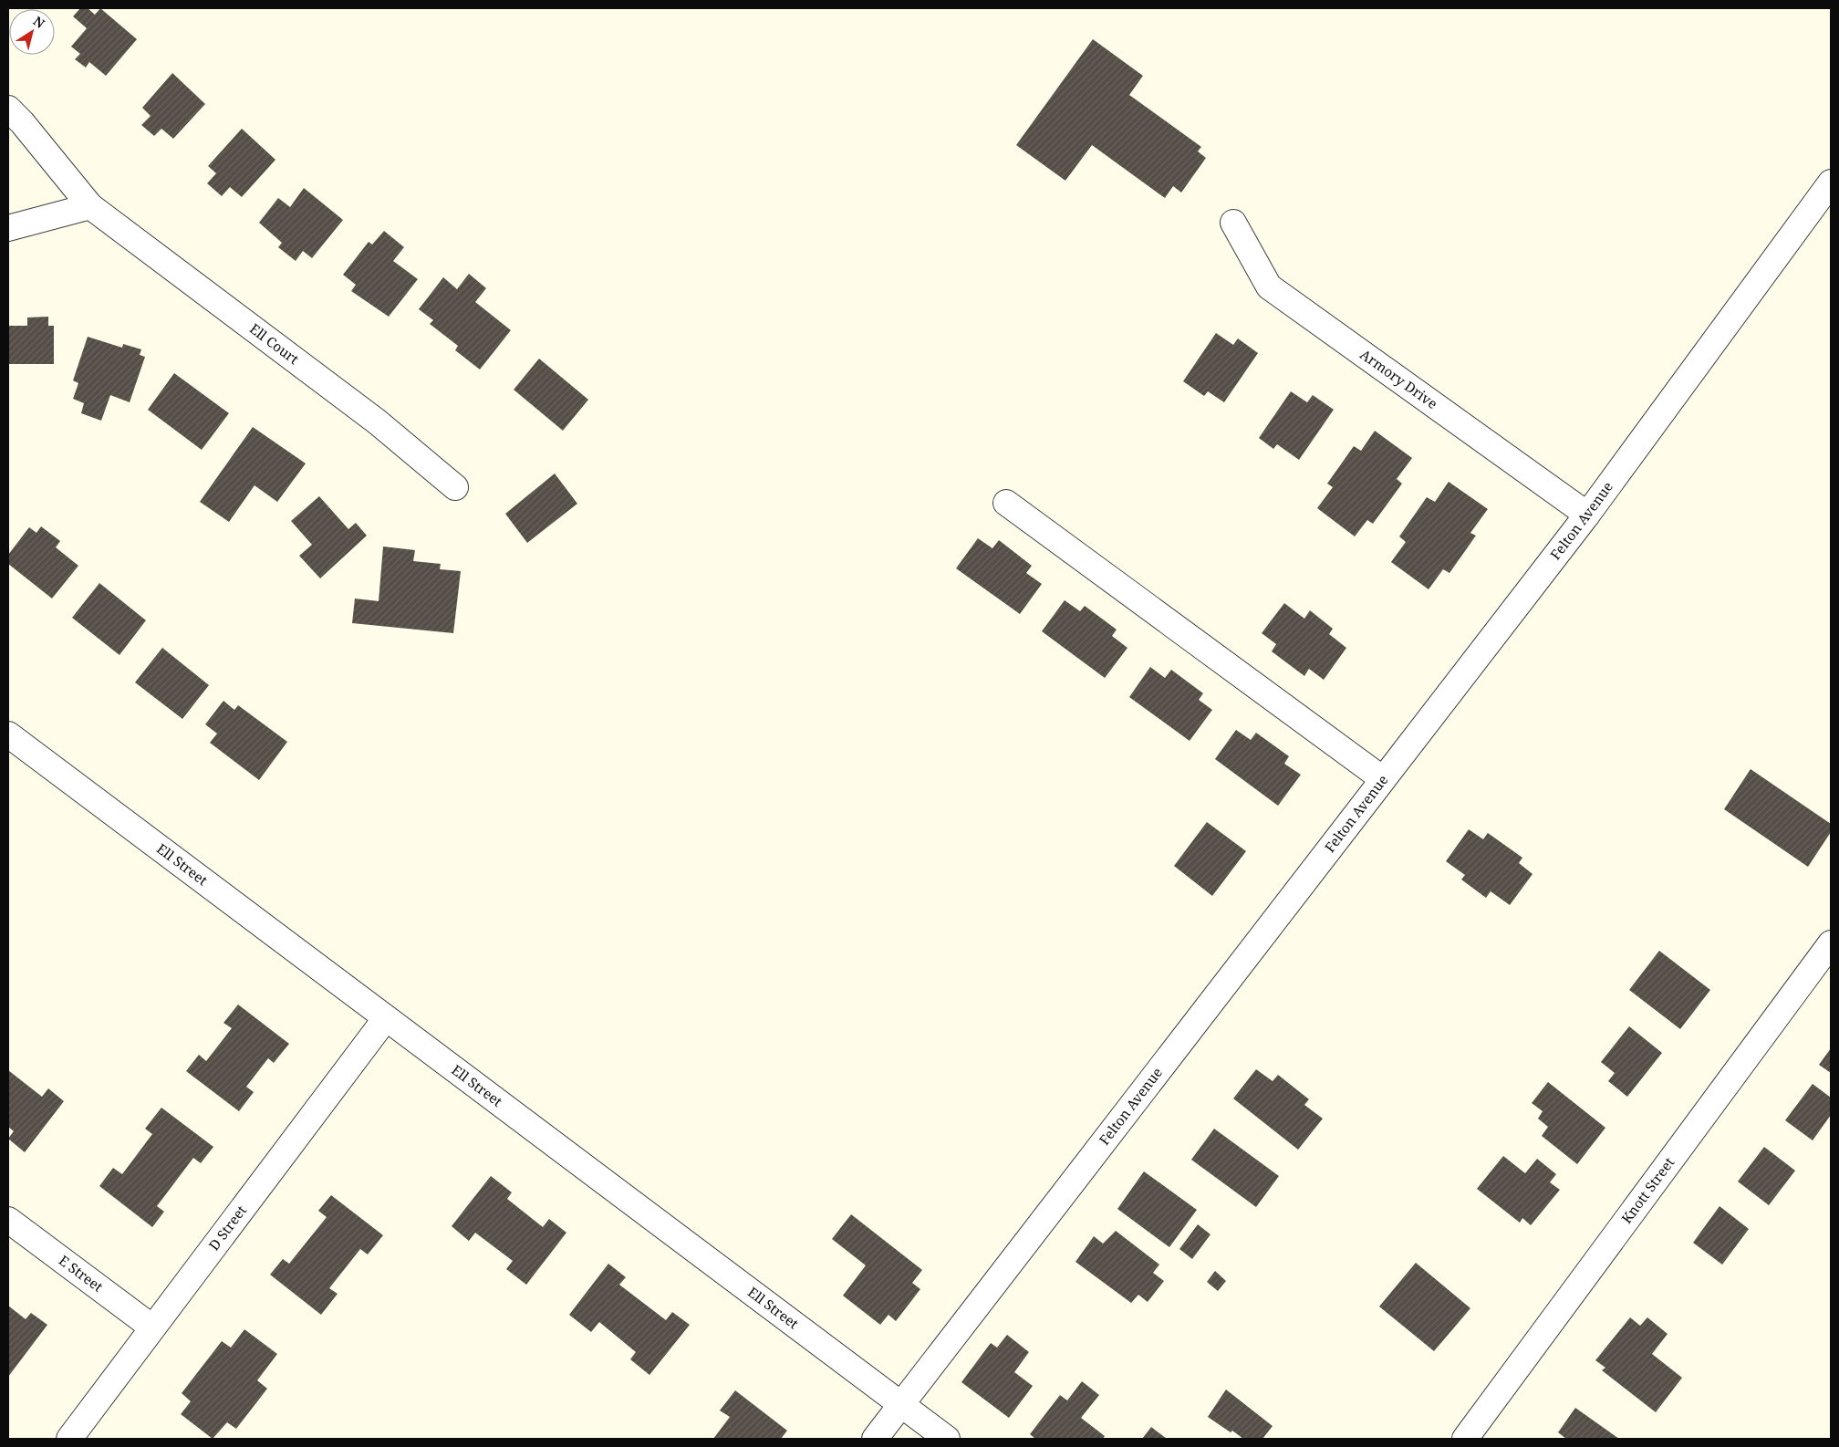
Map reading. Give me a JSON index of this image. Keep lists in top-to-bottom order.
{
  "streets": {
    "street": [
      "Ell Court",
      "Armory Drive",
      "Felton Avenue",
      "Ell Street",
      "Knott Street",
      "D Street",
      "E Street"
    ]
  },
  "crossings": [
    ["Armory Drive", "Felton Avenue"],
    ["Felton Avenue", "Ell Street"],
    ["Ell Street", "D Street"],
    ["D Street", "E Street"]
  ],
  "north": "top right"
}
